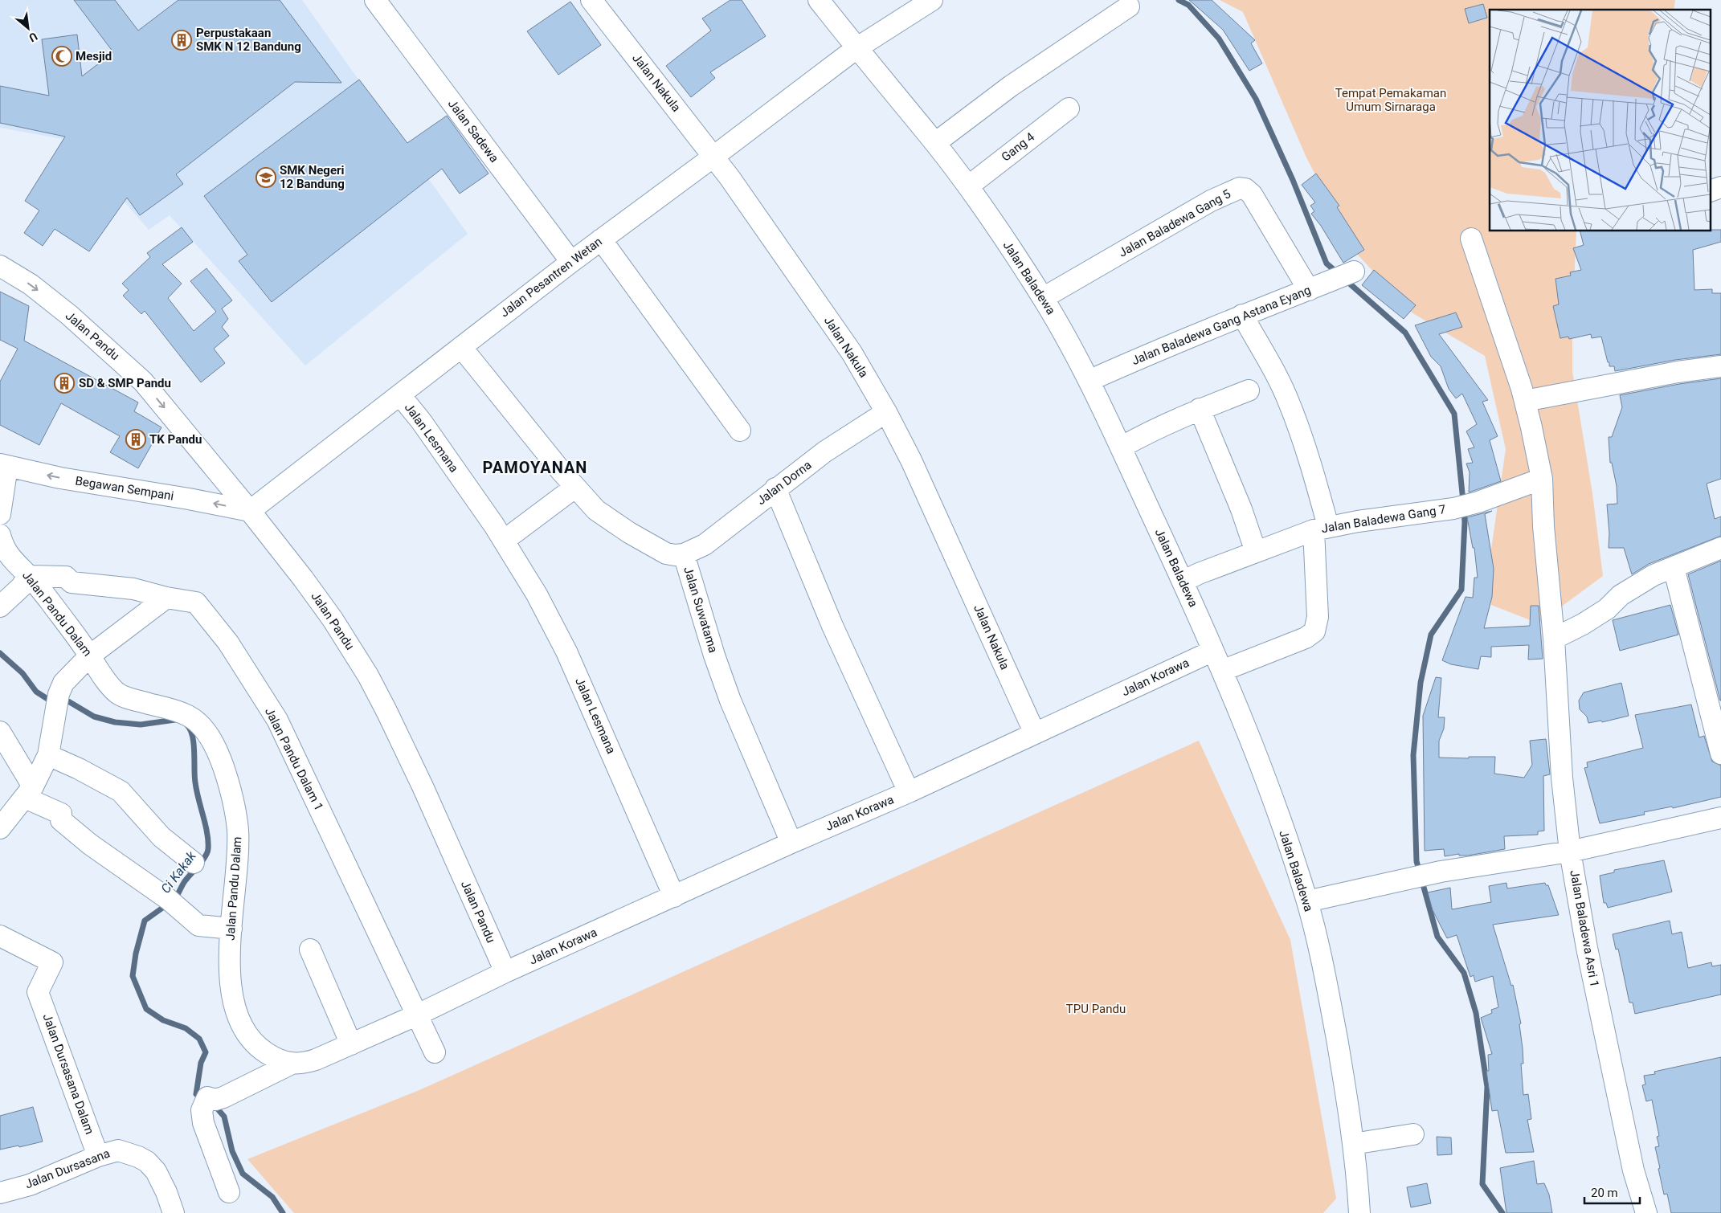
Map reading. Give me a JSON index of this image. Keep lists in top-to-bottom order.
{
  "streets": {
    "street": [
      "Jalan Nakula",
      "Jalan Sadewa",
      "Gang 4",
      "Jalan Baladewa Gang 5",
      "Jalan Pesantren Wetan",
      "Jalan Baladewa",
      "Jalan Baladewa Gang Astana Eyang",
      "Jalan Pandu",
      "Jalan Lesmana",
      "Jalan Dorna",
      "Begawan Sempani",
      "Jalan Baladewa Gang 7",
      "Jalan Suwatama",
      "Jalan Pandu Dalam",
      "Jalan Korawa",
      "Jalan Pandu Dalam 1",
      "Jalan Baladewa Asri 1",
      "Jalan Dursasana Dalam",
      "Jalan Dursasana"
    ]
  },
  "crossings": [
    ["Jalan Nakula", "Jalan Pesantren Wetan"],
    ["Jalan Nakula", "Jalan Dorna"],
    ["Jalan Nakula", "Jalan Korawa"],
    ["Jalan Sadewa", "Jalan Pesantren Wetan"],
    ["Gang 4", "Jalan Baladewa"],
    ["Jalan Baladewa Gang 5", "Jalan Baladewa"],
    ["Jalan Baladewa Gang 5", "Jalan Baladewa Gang Astana Eyang"],
    ["Jalan Pesantren Wetan", "Jalan Baladewa"],
    ["Jalan Pesantren Wetan", "Jalan Pandu"],
    ["Jalan Pesantren Wetan", "Jalan Lesmana"],
    ["Jalan Pesantren Wetan", "Begawan Sempani"],
    ["Jalan Pesantren Wetan", "Jalan Suwatama"],
    ["Jalan Baladewa", "Jalan Baladewa Gang Astana Eyang"],
    ["Jalan Baladewa", "Jalan Baladewa Gang 7"],
    ["Jalan Baladewa", "Jalan Korawa"],
    ["Jalan Pandu", "Begawan Sempani"],
    ["Jalan Pandu", "Jalan Korawa"],
    ["Jalan Lesmana", "Jalan Korawa"],
    ["Jalan Dorna", "Jalan Suwatama"],
    ["Jalan Baladewa Gang 7", "Jalan Baladewa Asri 1"],
    ["Jalan Suwatama", "Jalan Korawa"],
    ["Jalan Pandu Dalam", "Jalan Pandu Dalam 1"],
    ["Jalan Dursasana Dalam", "Jalan Dursasana"]
  ],
  "one_way": ["Jalan Pandu", "Begawan Sempani"],
  "districts": ["PAMOYANAN"],
  "water": ["Ci Kakak"],
  "parks": ["Tempat Pemakaman Umum Sirnaraga", "TPU Pandu"],
  "places": {
    "building": ["Perpustakaan SMK N 12 Bandung", "SD & SMP Pandu", "TK Pandu"],
    "mosque": ["Mesjid"],
    "school or university": ["SMK Negeri 12 Bandung"]
  },
  "scale_bar": "20 m",
  "north": "bottom right"
}
